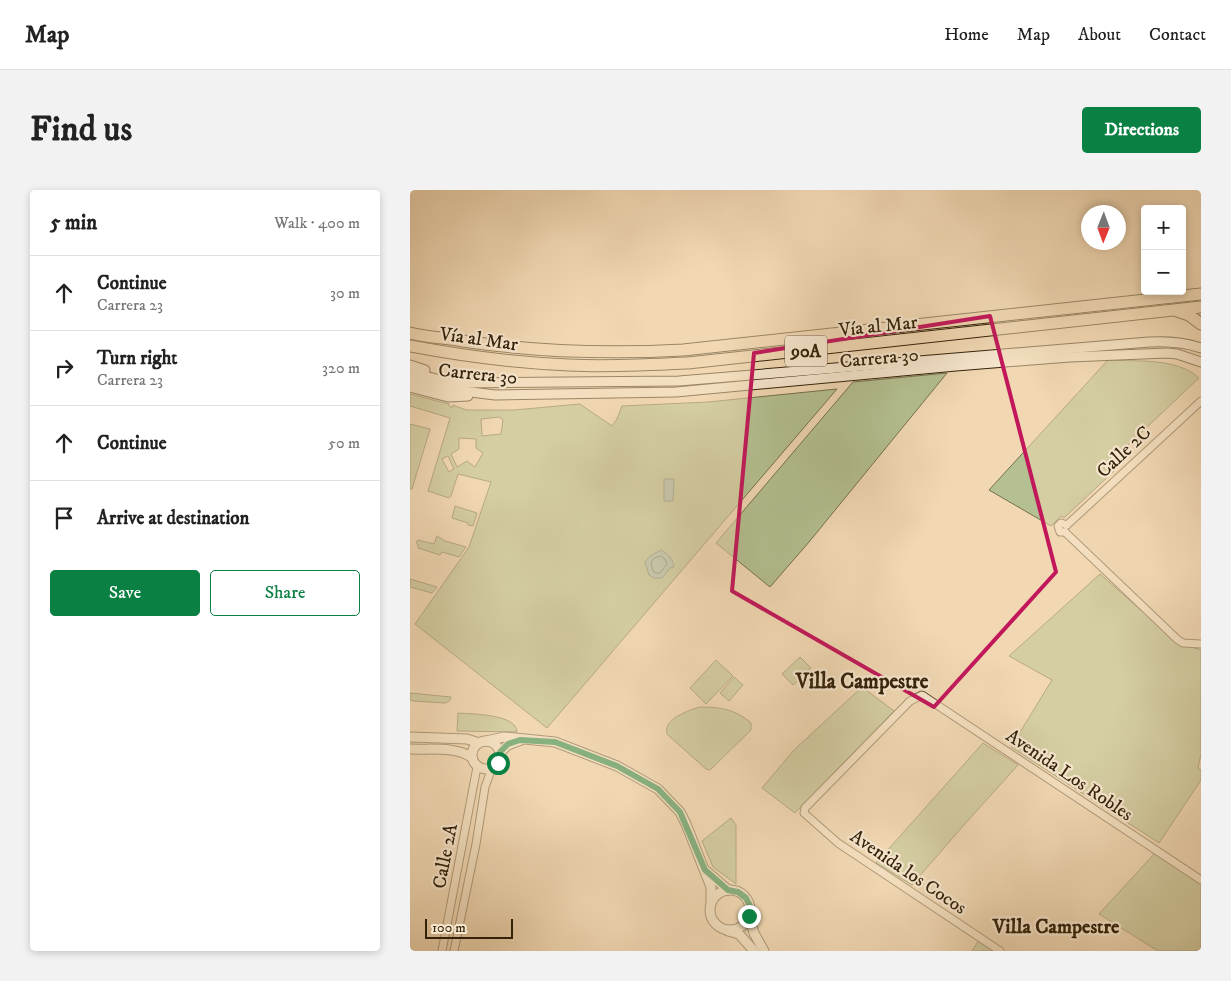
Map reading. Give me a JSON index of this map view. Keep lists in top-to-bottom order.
{
  "streets": {
    "highway": ["Vía al Mar", "90A"],
    "main road": ["Carrera 30"],
    "street": [
      "Calle 2C",
      "Avenida Los Robles",
      "Calle 2A",
      "Avenida los Cocos"
    ]
  },
  "crossings": [
    ["Avenida Los Robles", "Avenida los Cocos"]
  ],
  "districts": ["Villa Campestre", "Villa Campestre"],
  "scale_bar": "100 m",
  "north": "bottom",
  "page": {
    "header": "Map",
    "nav": [
      "Home",
      "Map",
      "About",
      "Contact"
    ],
    "buttons": [
      "Directions",
      ["Save", "Share"]
    ],
    "title": "Find us",
    "heading": ["5 min", "Walk · 400 m"],
    "map_buttons": ["+", "−"],
    "list": [
      ["Continue", "Carrera 23", "30 m"],
      ["Turn right", "Carrera 23", "320 m"],
      ["Continue", "50 m"],
      "Arrive at destination"
    ],
    "scale": "100 m"
  }
}
